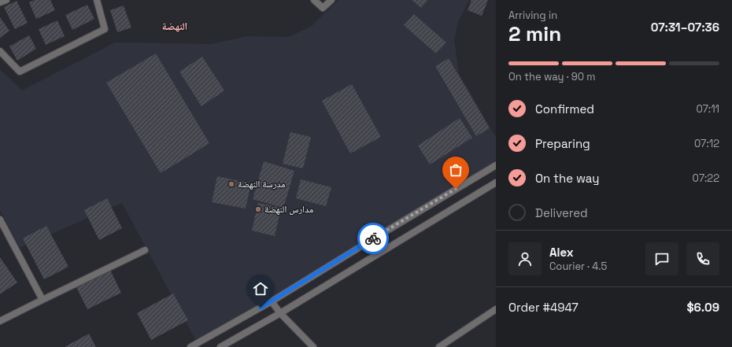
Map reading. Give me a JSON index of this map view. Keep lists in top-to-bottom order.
{
  "districts": ["النهضة"],
  "places": ["مدرسة النهضة", "مدارس النهضة"],
  "page": {
    "heading": ["2 min", "Arriving in", "07:31–07:36"],
    "panel": [
      "Alex",
      "Courier · 4.5",
      "Order #4947",
      "$6.09"
    ],
    "bar": "On the way · 90 m",
    "list": [
      ["Confirmed", "07:11"],
      ["Preparing", "07:12"],
      ["On the way", "07:22"],
      "Delivered"
    ]
  }
}
